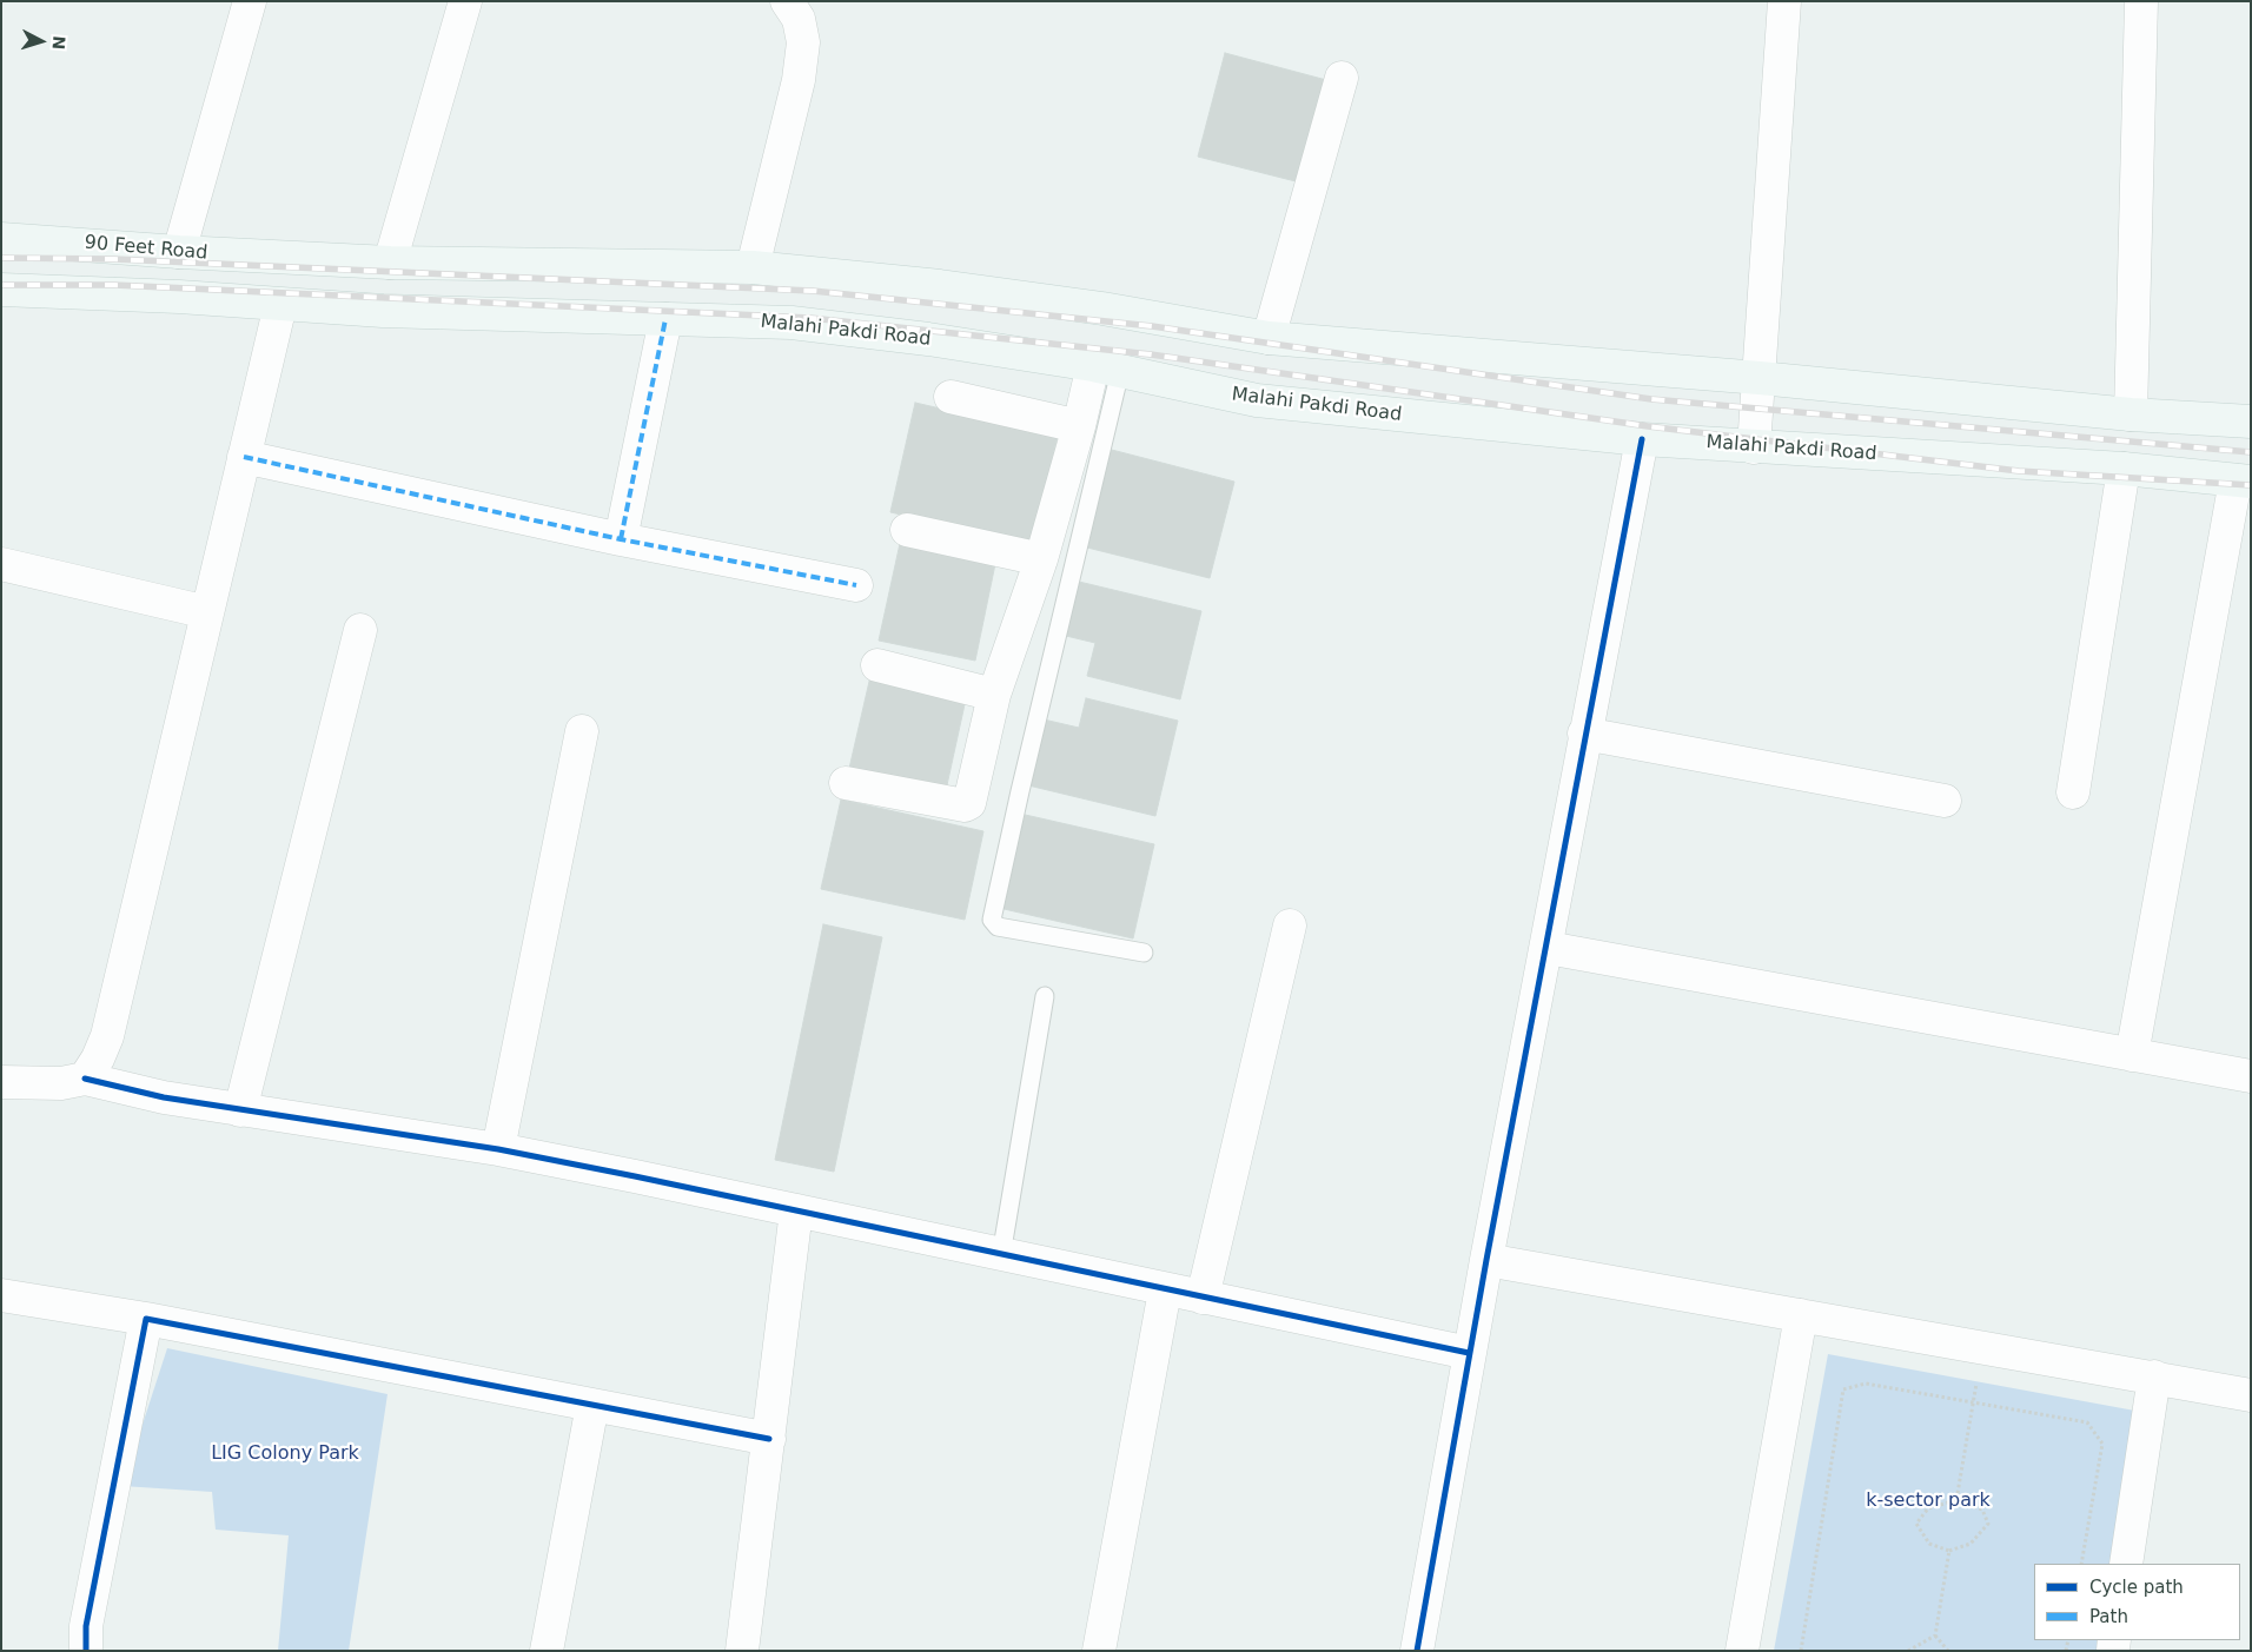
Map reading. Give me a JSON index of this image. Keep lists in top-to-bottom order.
{
  "streets": {
    "main road": ["90 Feet Road", "Malahi Pakdi Road"]
  },
  "parks": ["LIG Colony Park", "k-sector park"],
  "legend": ["Cycle path", "Path"],
  "north": "right"
}
